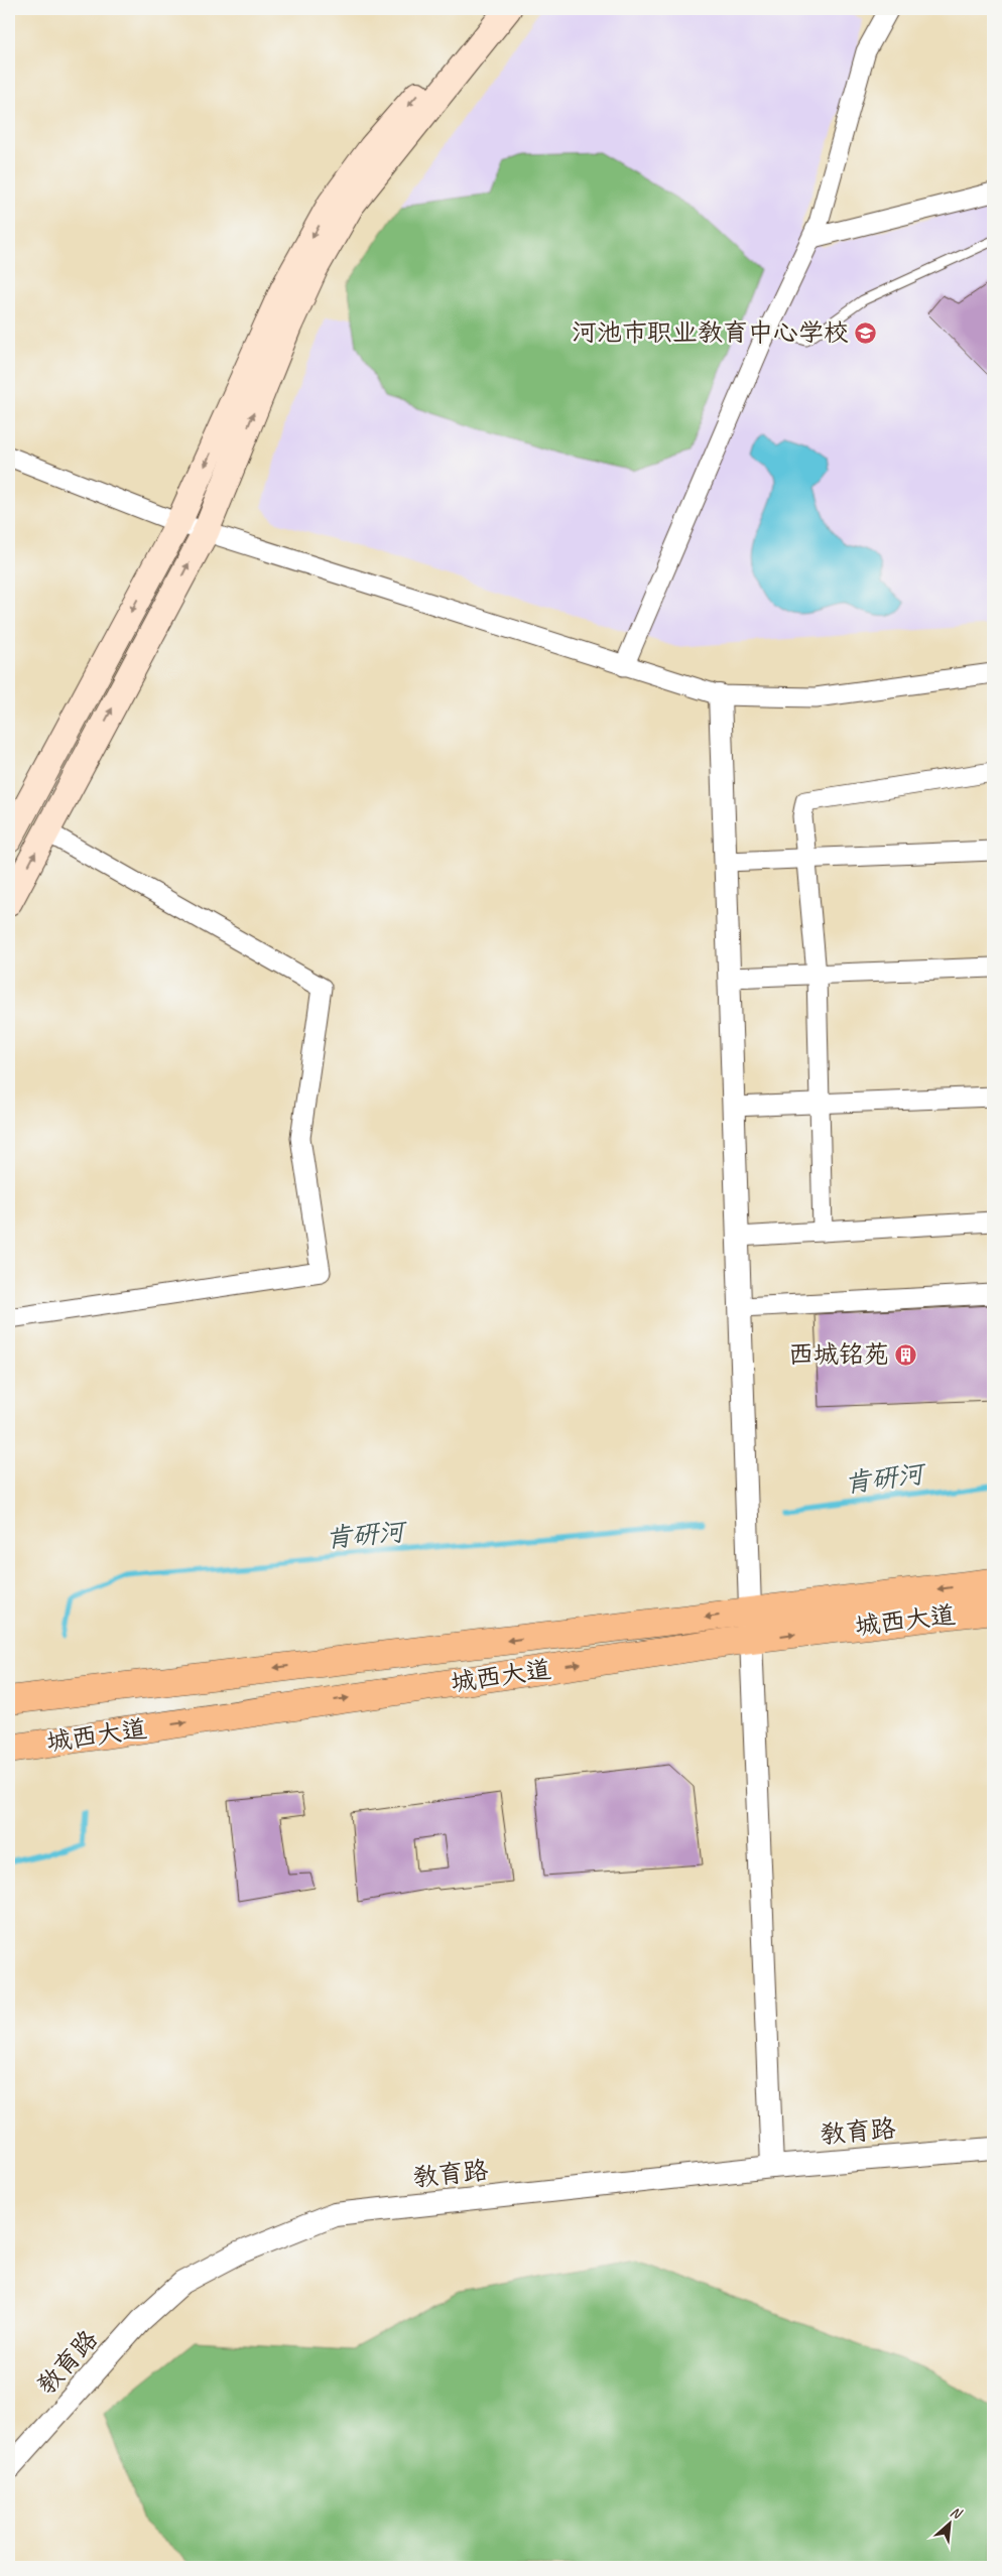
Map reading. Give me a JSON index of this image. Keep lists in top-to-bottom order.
{
  "streets": {
    "main road": ["城西大道"],
    "street": ["教育路"]
  },
  "water": ["肯研河"],
  "places": {
    "school or university": ["河池市职业教育中心学校"],
    "building": ["西城铭苑"]
  },
  "north": "top right"
}
